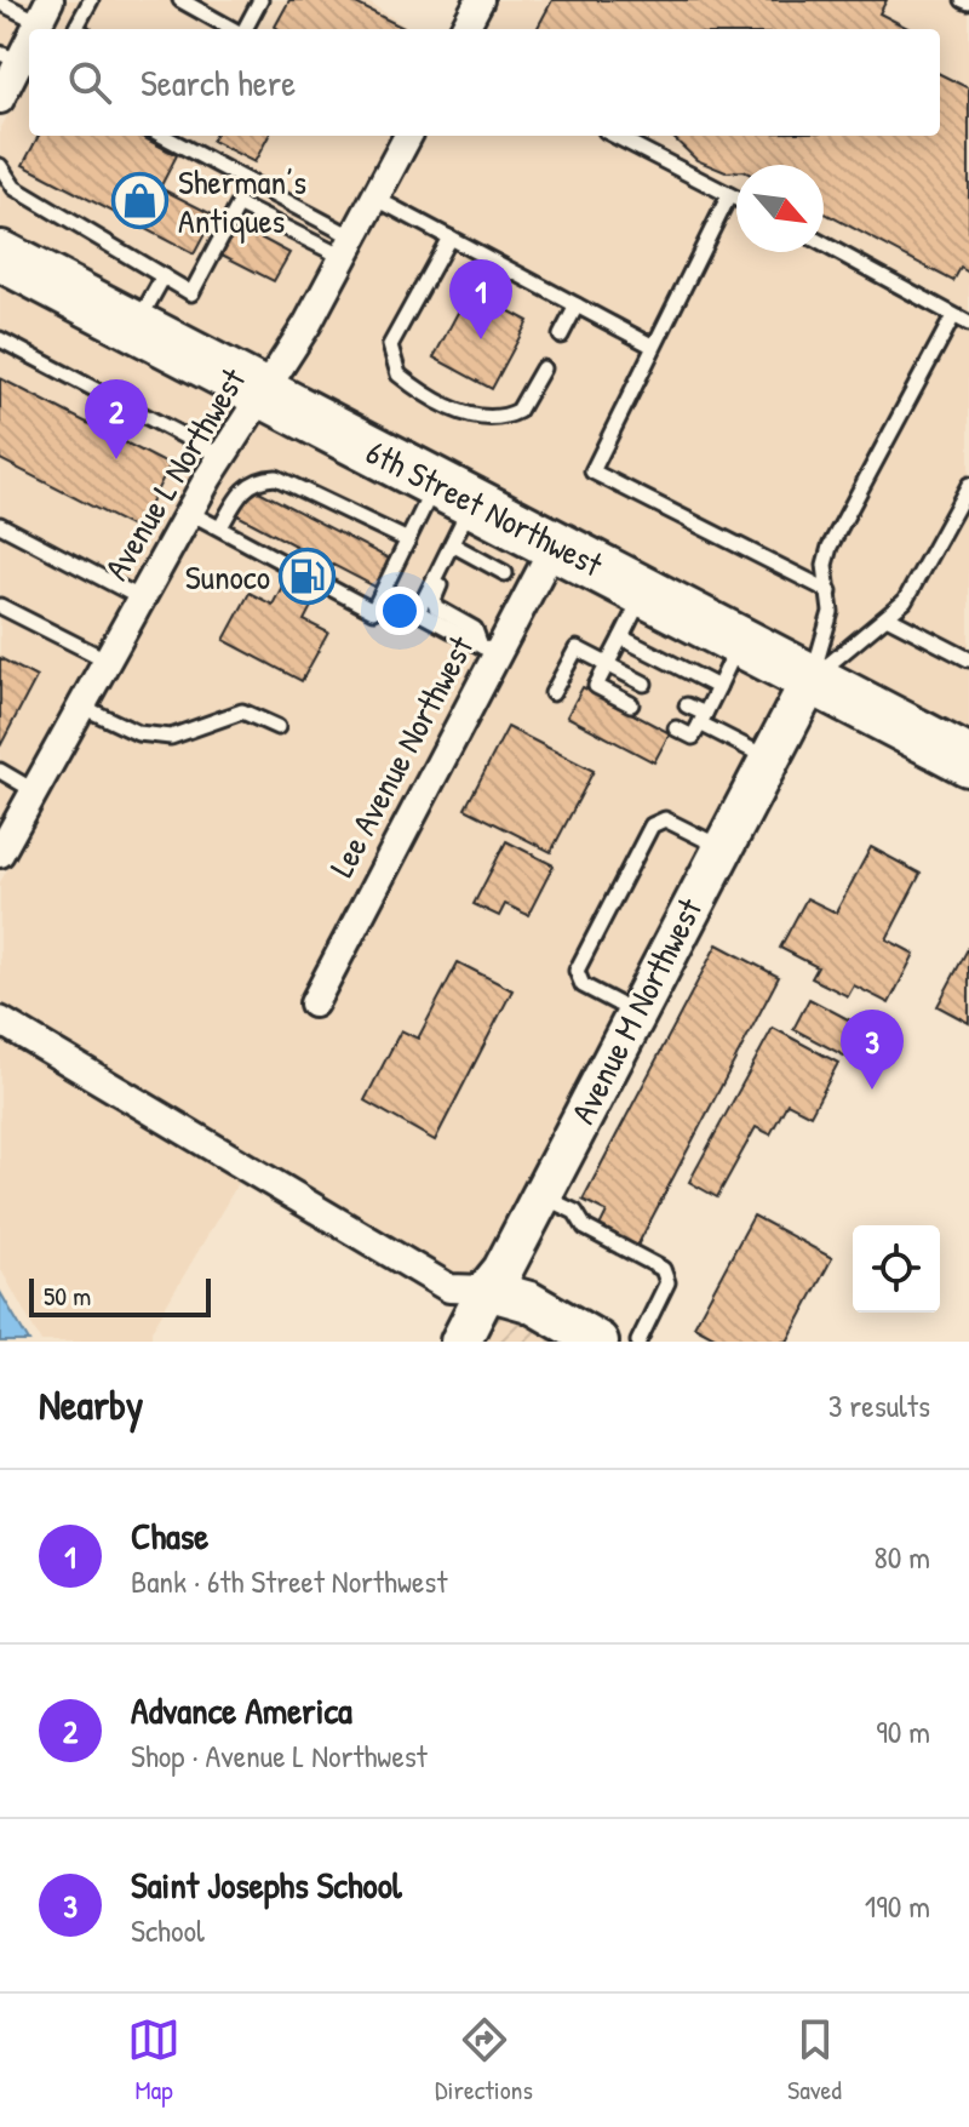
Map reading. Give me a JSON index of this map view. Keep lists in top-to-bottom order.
{
  "streets": {
    "highway": ["6th Street Northwest"],
    "street": ["Avenue L Northwest", "Lee Avenue Northwest", "Avenue M Northwest"]
  },
  "crossings": [
    ["Avenue L Northwest", "6th Street Northwest"],
    ["6th Street Northwest", "Lee Avenue Northwest"],
    ["6th Street Northwest", "Avenue M Northwest"]
  ],
  "places": {
    "shop": ["Sherman’s Antiques"],
    "fuel station": ["Sunoco"]
  },
  "scale_bar": "50 m",
  "north": "bottom right",
  "page": {
    "search": "Search here",
    "pins": ["1", "2", "3"],
    "scale": "50 m",
    "heading": ["Nearby", "3 results"],
    "list": [
      {
        "mark": "1",
        "name": "Chase",
        "note": "Bank · 6th Street Northwest",
        "value": "80 m"
      },
      {
        "mark": "2",
        "name": "Advance America",
        "note": "Shop · Avenue L Northwest",
        "value": "90 m"
      },
      {
        "mark": "3",
        "name": "Saint Josephs School",
        "note": "School",
        "value": "190 m"
      }
    ],
    "nav": ["Map", "Directions", "Saved"]
  }
}
